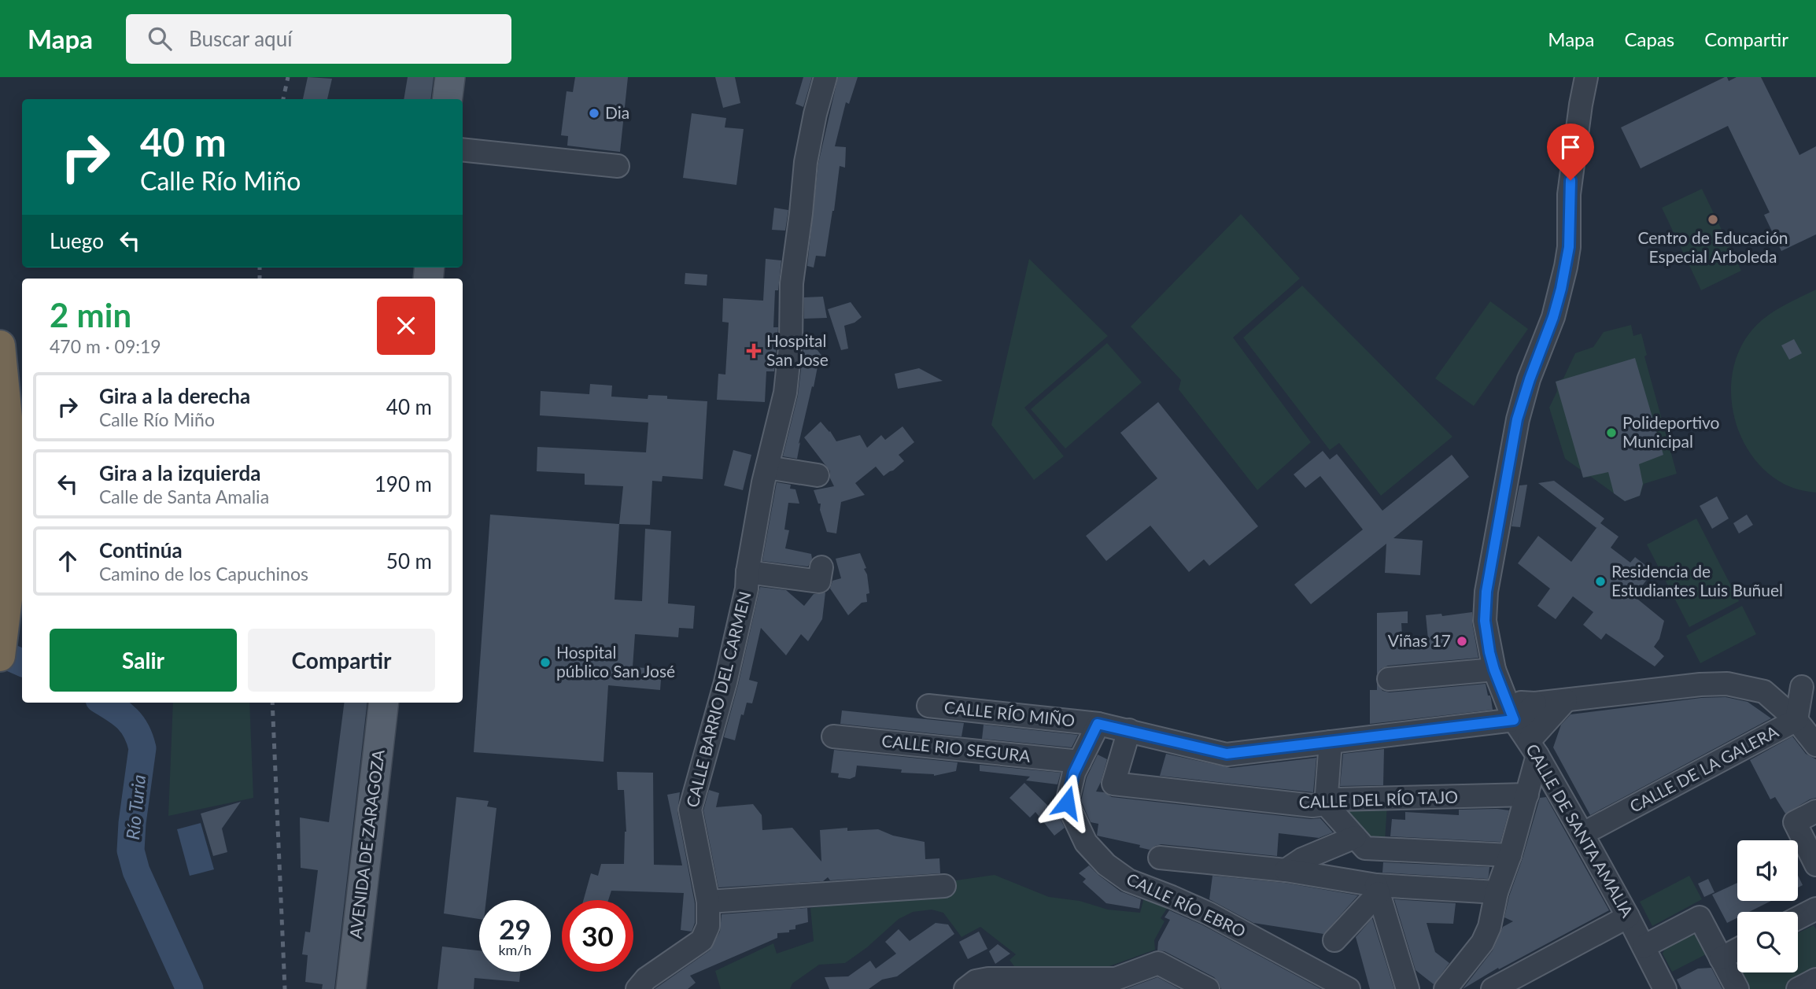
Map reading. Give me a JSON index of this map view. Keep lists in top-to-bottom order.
{
  "streets": {
    "main road": ["AVENIDA DE ZARAGOZA"],
    "street": [
      "CALLE BARRIO DEL CARMEN",
      "CALLE RÍO MIÑO",
      "CALLE RIO SEGURA",
      "CALLE DE LA GALERA",
      "CALLE DEL RÍO TAJO",
      "CALLE DE SANTA AMALIA",
      "CALLE RÍO EBRO"
    ]
  },
  "crossings": [
    ["CALLE RÍO MIÑO", "CALLE DEL RÍO TAJO"],
    ["CALLE RÍO MIÑO", "CALLE DE SANTA AMALIA"],
    ["CALLE RÍO MIÑO", "CALLE RÍO EBRO"],
    ["CALLE RIO SEGURA", "CALLE RÍO EBRO"],
    ["CALLE DE LA GALERA", "CALLE DE SANTA AMALIA"]
  ],
  "water": ["Río Turia"],
  "places": {
    "other": [
      "Dia",
      "Centro de Educación Especial Arboleda",
      "Polideportivo Municipal",
      "Residencia de Estudiantes Luis Buñuel",
      "Viñas 17",
      "Hospital público San José"
    ],
    "health": ["Hospital San Jose"]
  },
  "page": {
    "header": "Mapa",
    "search": "Buscar aquí",
    "nav": ["Mapa", "Capas", "Compartir"],
    "turn": ["40 m", "Calle Río Miño"],
    "then": "Luego",
    "heading": ["2 min", "470 m · 09:19"],
    "list": [
      {
        "name": "Gira a la derecha",
        "note": "Calle Río Miño",
        "value": "40 m"
      },
      {
        "name": "Gira a la izquierda",
        "note": "Calle de Santa Amalia",
        "value": "190 m"
      },
      {
        "name": "Continúa",
        "note": "Camino de los Capuchinos",
        "value": "50 m"
      }
    ],
    "buttons": ["Salir", "Compartir"],
    "speed": "29 km/h",
    "limit": "30"
  }
}
